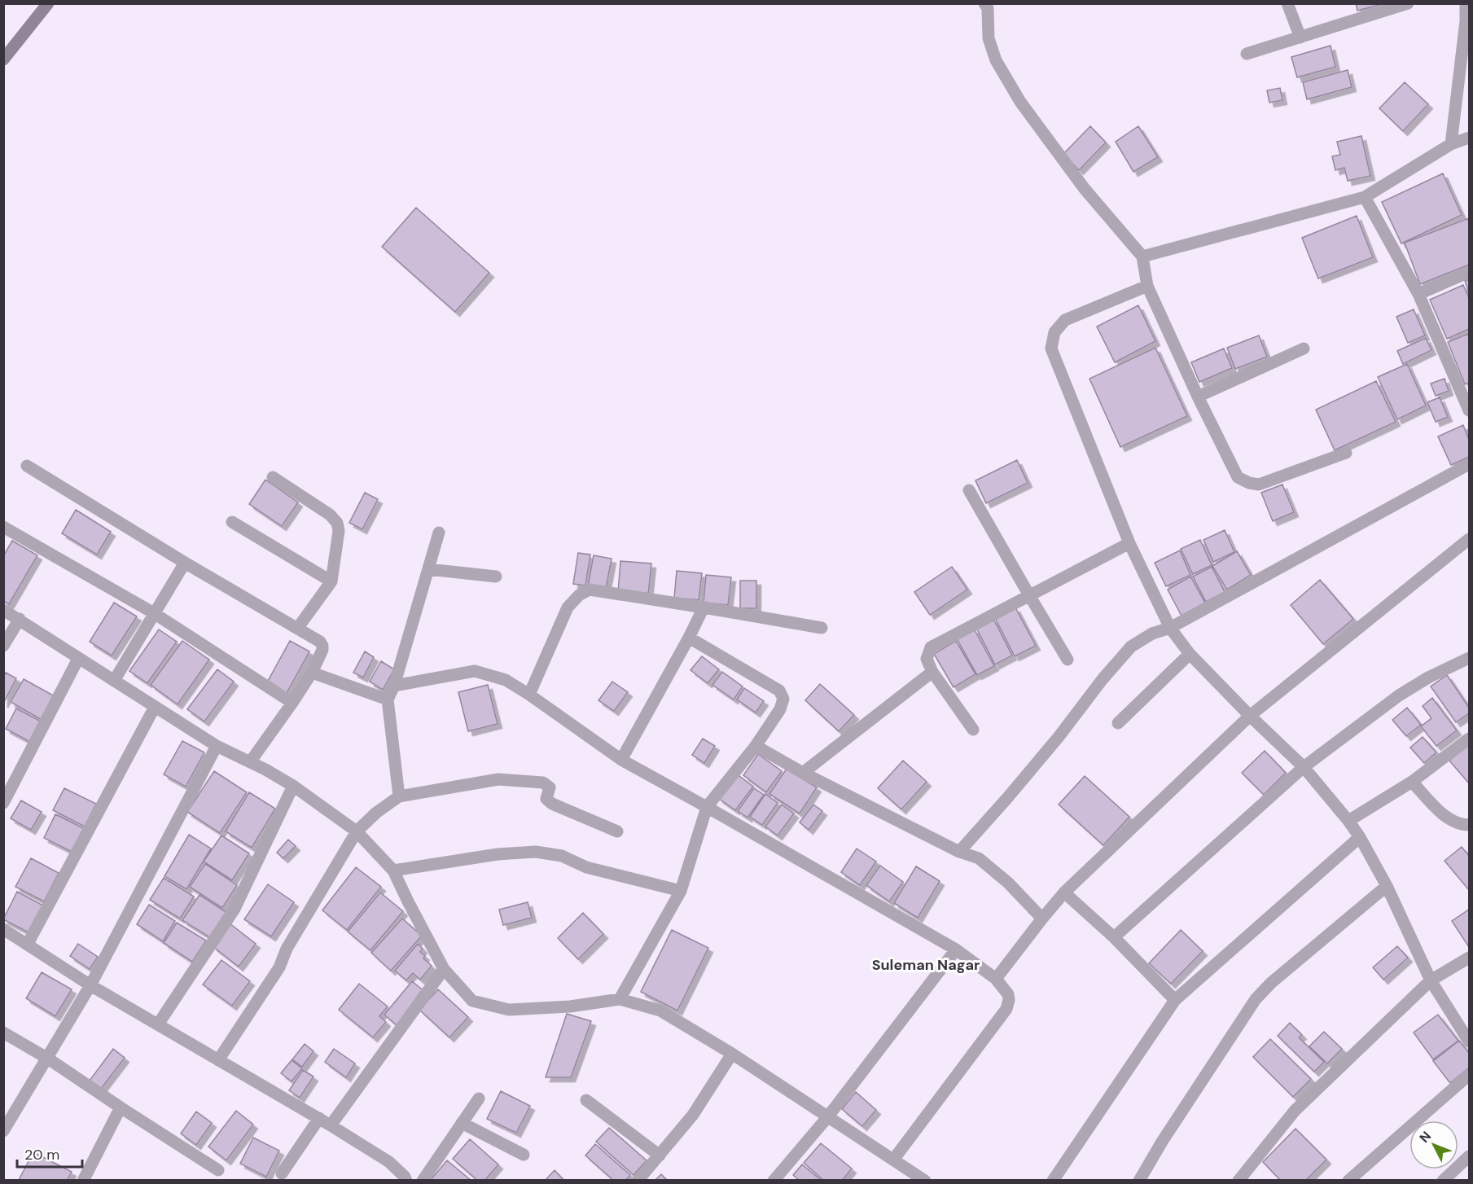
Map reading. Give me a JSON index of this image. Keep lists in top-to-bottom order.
{
  "districts": ["Suleman Nagar"],
  "scale_bar": "20 m",
  "north": "top left"
}
